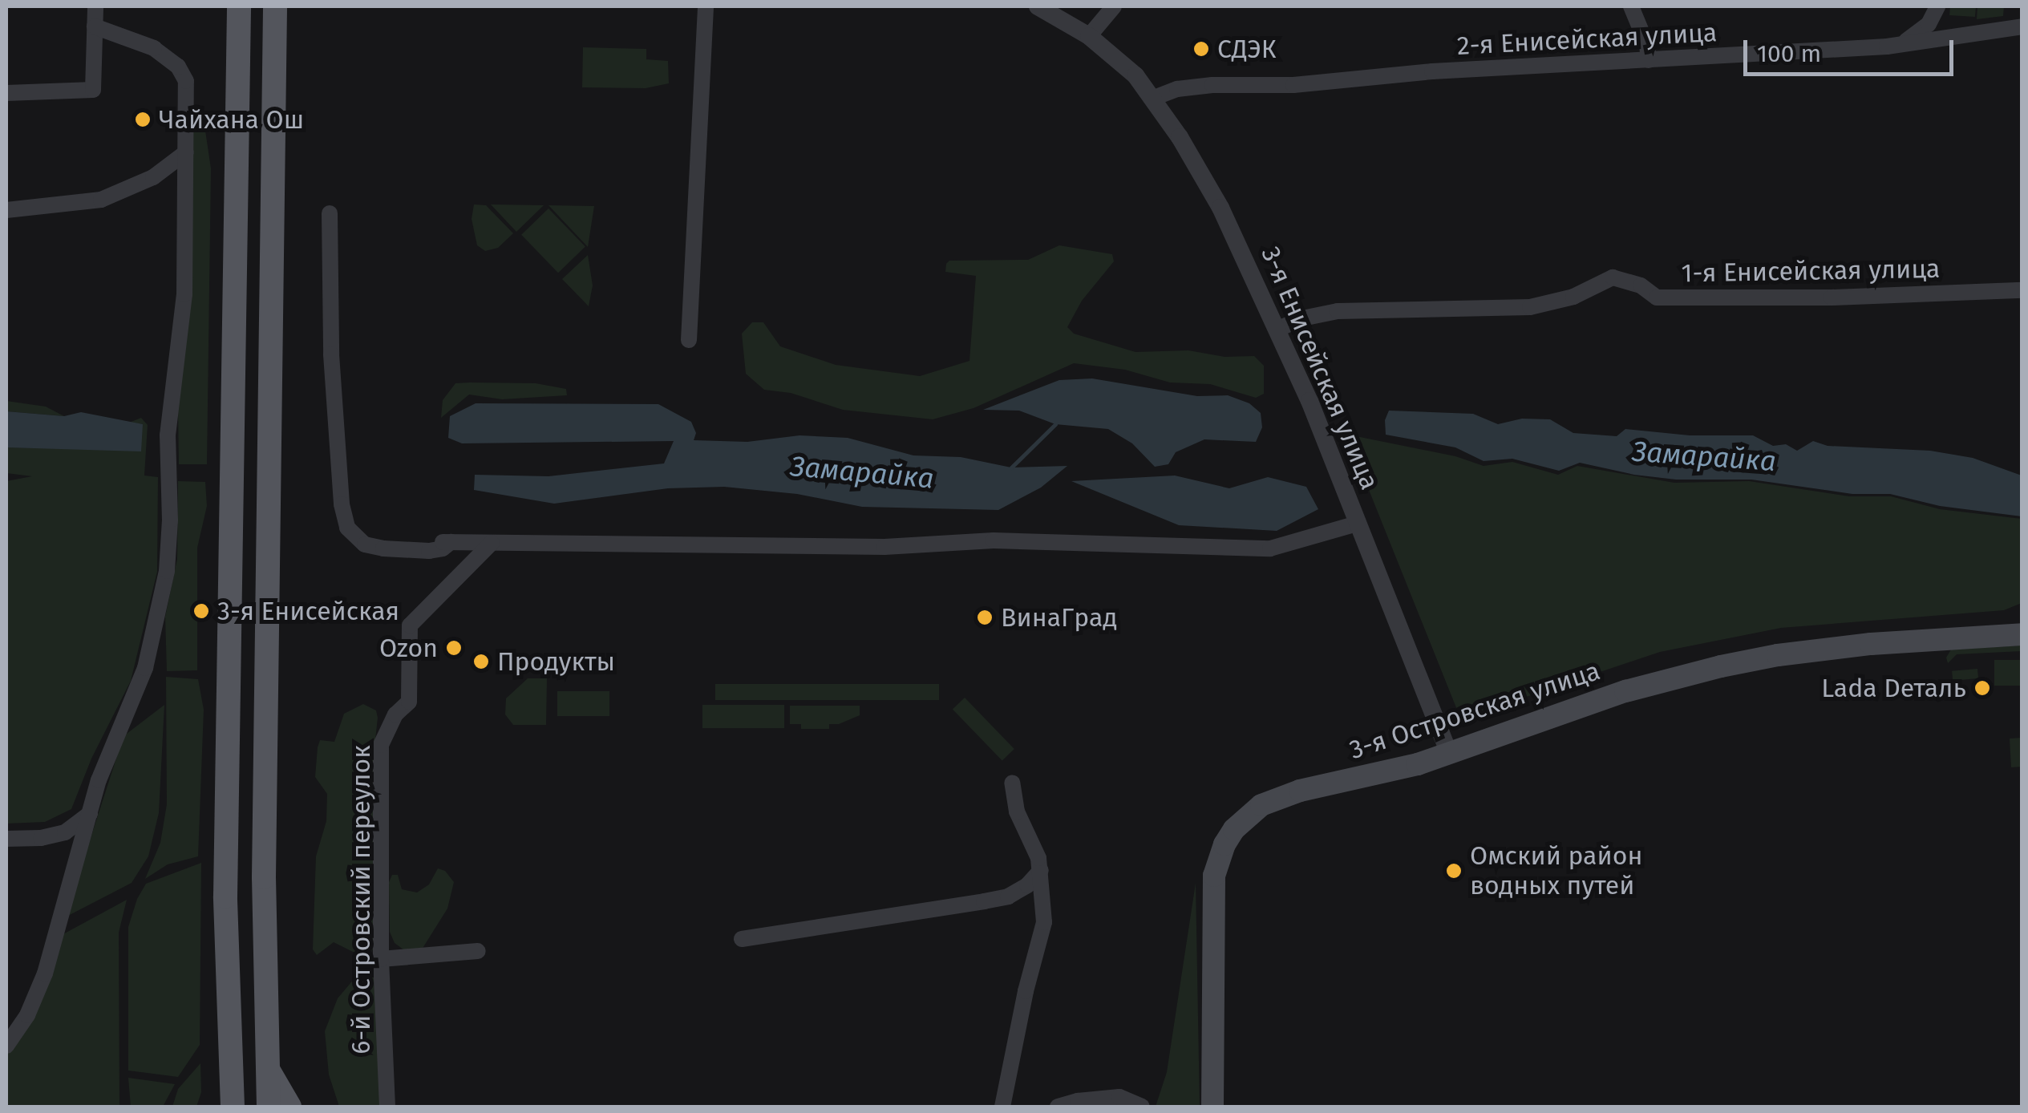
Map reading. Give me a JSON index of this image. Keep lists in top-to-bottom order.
{
  "streets": {
    "main road": ["3-я Островская улица"],
    "street": [
      "2-я Енисейская улица",
      "1-я Енисейская улица",
      "3-я Енисейская улица",
      "6-й Островский переулок"
    ]
  },
  "crossings": [
    ["2-я Енисейская улица", "3-я Енисейская улица"],
    ["1-я Енисейская улица", "3-я Енисейская улица"],
    ["3-я Енисейская улица", "3-я Островская улица"]
  ],
  "water": ["Замарайка"],
  "places": [
    "СДЭК",
    "Чайхана Ош",
    "3-я Енисейская",
    "ВинаГрад",
    "Ozon",
    "Продукты",
    "Lada Dеталь",
    "Омский район водных путей"
  ],
  "scale_bar": "100 m"
}
